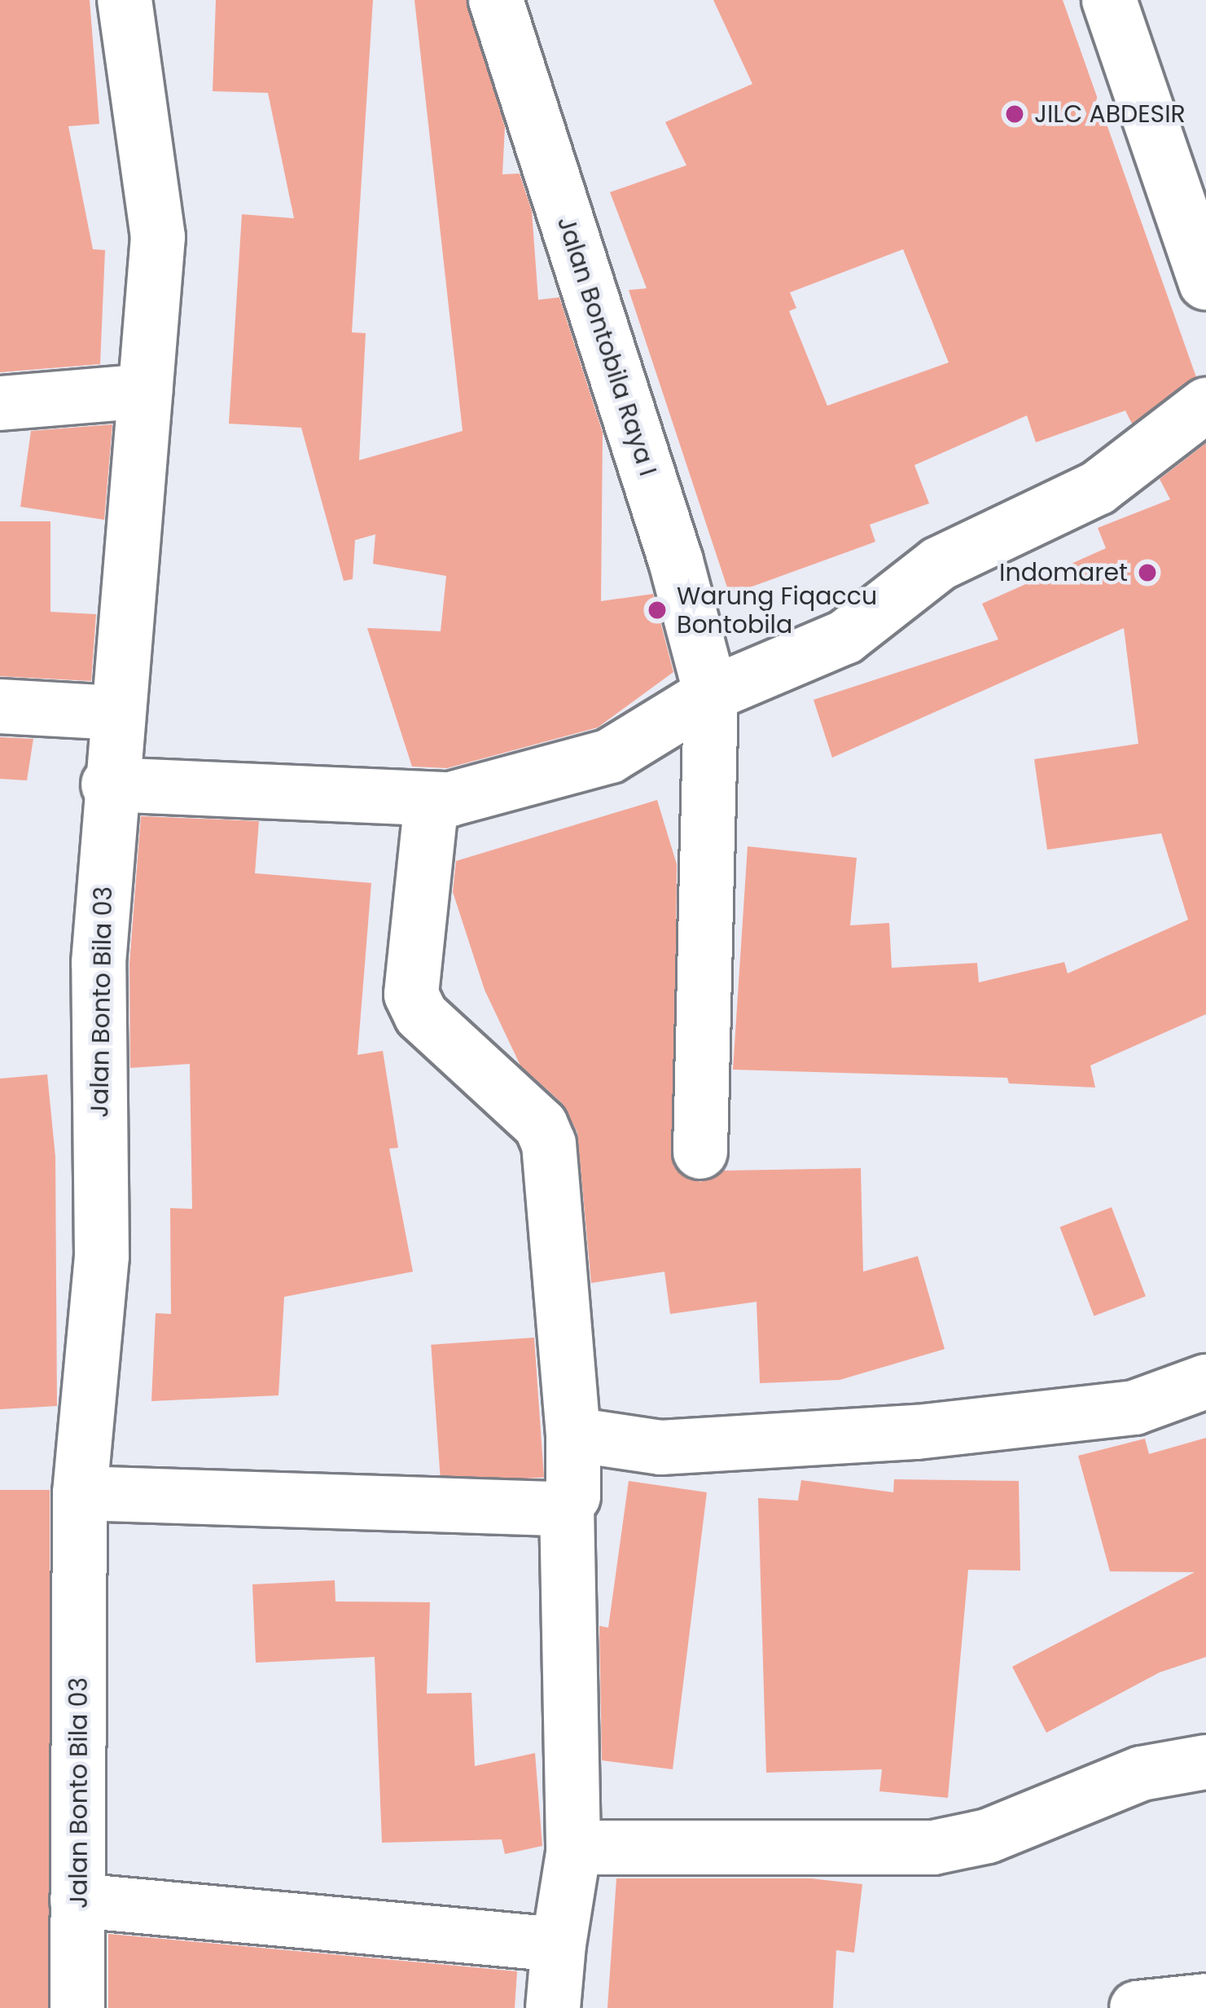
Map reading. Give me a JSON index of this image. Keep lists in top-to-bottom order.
{
  "streets": {
    "street": ["Jalan Bontobila Raya I", "Jalan Bonto Bila 03"]
  },
  "places": ["JILC ABDESIR", "Indomaret", "Warung Fiqaccu Bontobila"]
}
